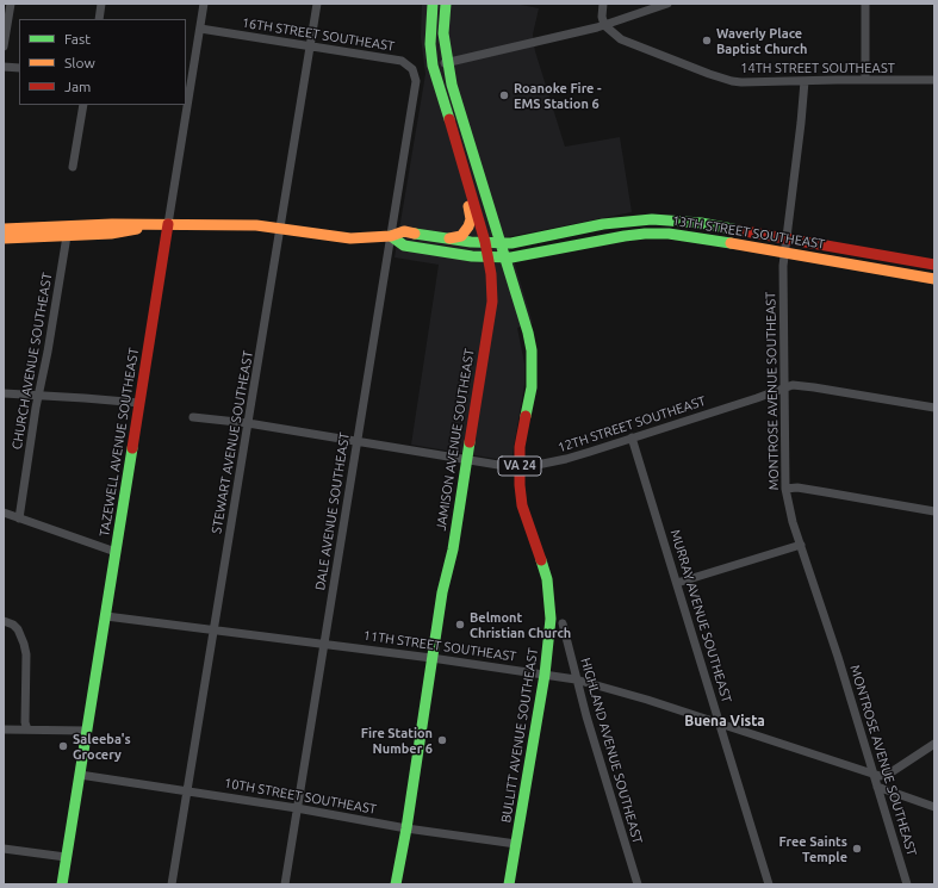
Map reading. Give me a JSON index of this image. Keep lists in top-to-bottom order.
{
  "streets": {
    "main road": [
      "13TH STREET SOUTHEAST",
      "JAMISON AVENUE SOUTHEAST",
      "TAZEWELL AVENUE SOUTHEAST",
      "VA 24",
      "BULLITT AVENUE SOUTHEAST"
    ],
    "street": [
      "16TH STREET SOUTHEAST",
      "14TH STREET SOUTHEAST",
      "CHURCH AVENUE SOUTHEAST",
      "MONTROSE AVENUE SOUTHEAST",
      "12TH STREET SOUTHEAST",
      "STEWART AVENUE SOUTHEAST",
      "DALE AVENUE SOUTHEAST",
      "MURRAY AVENUE SOUTHEAST",
      "11TH STREET SOUTHEAST",
      "HIGHLAND AVENUE SOUTHEAST",
      "10TH STREET SOUTHEAST"
    ]
  },
  "crossings": [
    ["16TH STREET SOUTHEAST", "TAZEWELL AVENUE SOUTHEAST"],
    ["16TH STREET SOUTHEAST", "STEWART AVENUE SOUTHEAST"],
    ["16TH STREET SOUTHEAST", "DALE AVENUE SOUTHEAST"],
    ["14TH STREET SOUTHEAST", "MONTROSE AVENUE SOUTHEAST"],
    ["13TH STREET SOUTHEAST", "CHURCH AVENUE SOUTHEAST"],
    ["13TH STREET SOUTHEAST", "MONTROSE AVENUE SOUTHEAST"],
    ["13TH STREET SOUTHEAST", "JAMISON AVENUE SOUTHEAST"],
    ["13TH STREET SOUTHEAST", "TAZEWELL AVENUE SOUTHEAST"],
    ["13TH STREET SOUTHEAST", "STEWART AVENUE SOUTHEAST"],
    ["13TH STREET SOUTHEAST", "VA 24"],
    ["13TH STREET SOUTHEAST", "DALE AVENUE SOUTHEAST"],
    ["13TH STREET SOUTHEAST", "BULLITT AVENUE SOUTHEAST"],
    ["MONTROSE AVENUE SOUTHEAST", "12TH STREET SOUTHEAST"],
    ["MONTROSE AVENUE SOUTHEAST", "11TH STREET SOUTHEAST"],
    ["12TH STREET SOUTHEAST", "JAMISON AVENUE SOUTHEAST"],
    ["12TH STREET SOUTHEAST", "STEWART AVENUE SOUTHEAST"],
    ["12TH STREET SOUTHEAST", "DALE AVENUE SOUTHEAST"],
    ["12TH STREET SOUTHEAST", "MURRAY AVENUE SOUTHEAST"],
    ["12TH STREET SOUTHEAST", "BULLITT AVENUE SOUTHEAST"],
    ["JAMISON AVENUE SOUTHEAST", "11TH STREET SOUTHEAST"],
    ["JAMISON AVENUE SOUTHEAST", "10TH STREET SOUTHEAST"],
    ["TAZEWELL AVENUE SOUTHEAST", "11TH STREET SOUTHEAST"],
    ["TAZEWELL AVENUE SOUTHEAST", "10TH STREET SOUTHEAST"],
    ["STEWART AVENUE SOUTHEAST", "11TH STREET SOUTHEAST"],
    ["STEWART AVENUE SOUTHEAST", "10TH STREET SOUTHEAST"],
    ["VA 24", "BULLITT AVENUE SOUTHEAST"],
    ["DALE AVENUE SOUTHEAST", "11TH STREET SOUTHEAST"],
    ["DALE AVENUE SOUTHEAST", "10TH STREET SOUTHEAST"],
    ["MURRAY AVENUE SOUTHEAST", "11TH STREET SOUTHEAST"],
    ["11TH STREET SOUTHEAST", "BULLITT AVENUE SOUTHEAST"],
    ["11TH STREET SOUTHEAST", "HIGHLAND AVENUE SOUTHEAST"],
    ["BULLITT AVENUE SOUTHEAST", "10TH STREET SOUTHEAST"]
  ],
  "districts": ["Buena Vista"],
  "places": [
    "Waverly Place Baptist Church",
    "Roanoke Fire - EMS Station 6",
    "Belmont Christian Church",
    "Fire Station Number 6",
    "Saleeba's Grocery",
    "Free Saints Temple"
  ],
  "legend": ["Fast", "Slow", "Jam"]
}
